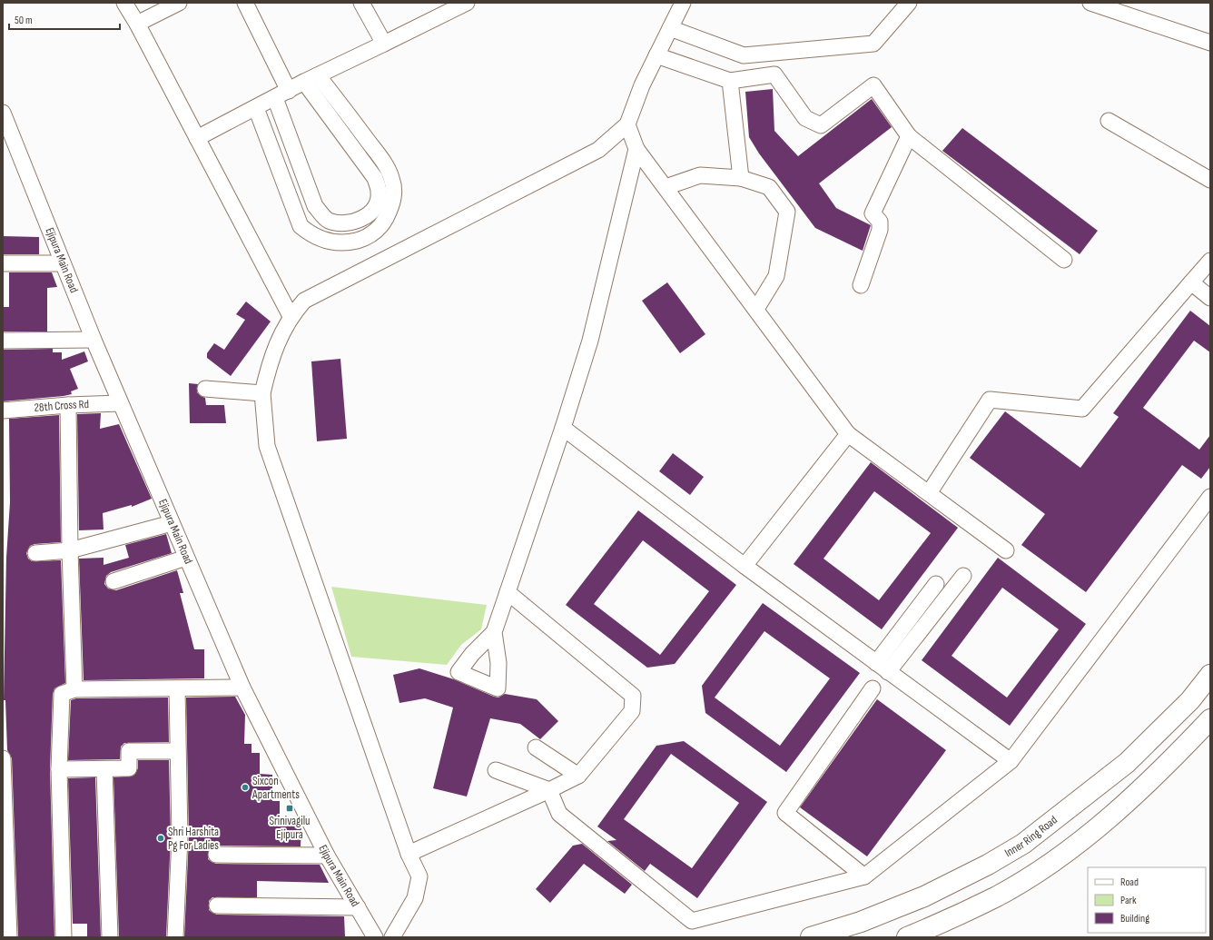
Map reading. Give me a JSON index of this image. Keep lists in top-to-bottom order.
{
  "streets": {
    "main road": ["Inner Ring Road"],
    "street": ["Ejipura Main Road", "28th Cross Rd"]
  },
  "crossings": [
    ["Ejipura Main Road", "28th Cross Rd"]
  ],
  "places": {
    "other": ["Sixcon Apartments", "Shri Harshita Pg For Ladies"],
    "transit": ["Srinivagilu Ejipura"]
  },
  "legend": ["Road", "Park", "Building"],
  "scale_bar": "50 m"
}
